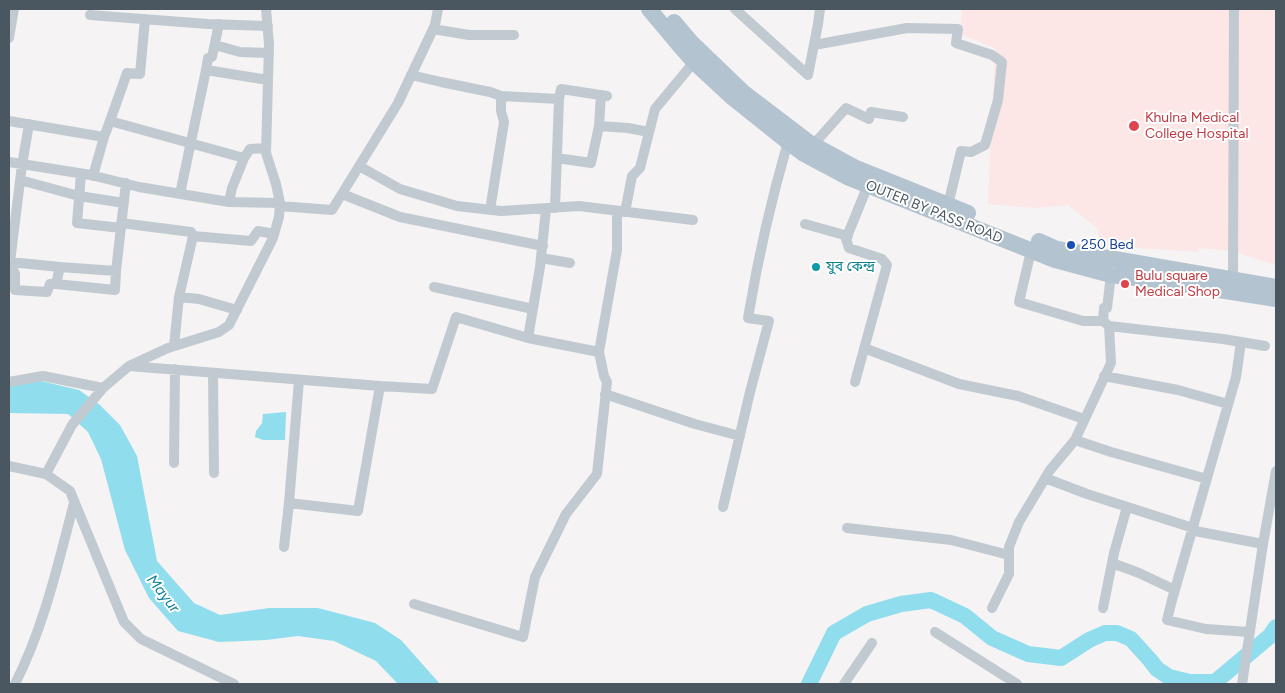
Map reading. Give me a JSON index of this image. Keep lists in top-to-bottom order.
{
  "streets": {
    "main road": ["OUTER BY PASS ROAD"]
  },
  "water": ["Mayur"],
  "places": [
    "Khulna Medical College Hospital",
    "250 Bed",
    "যুব কেন্দ্র",
    "Bulu square Medical Shop"
  ]
}
